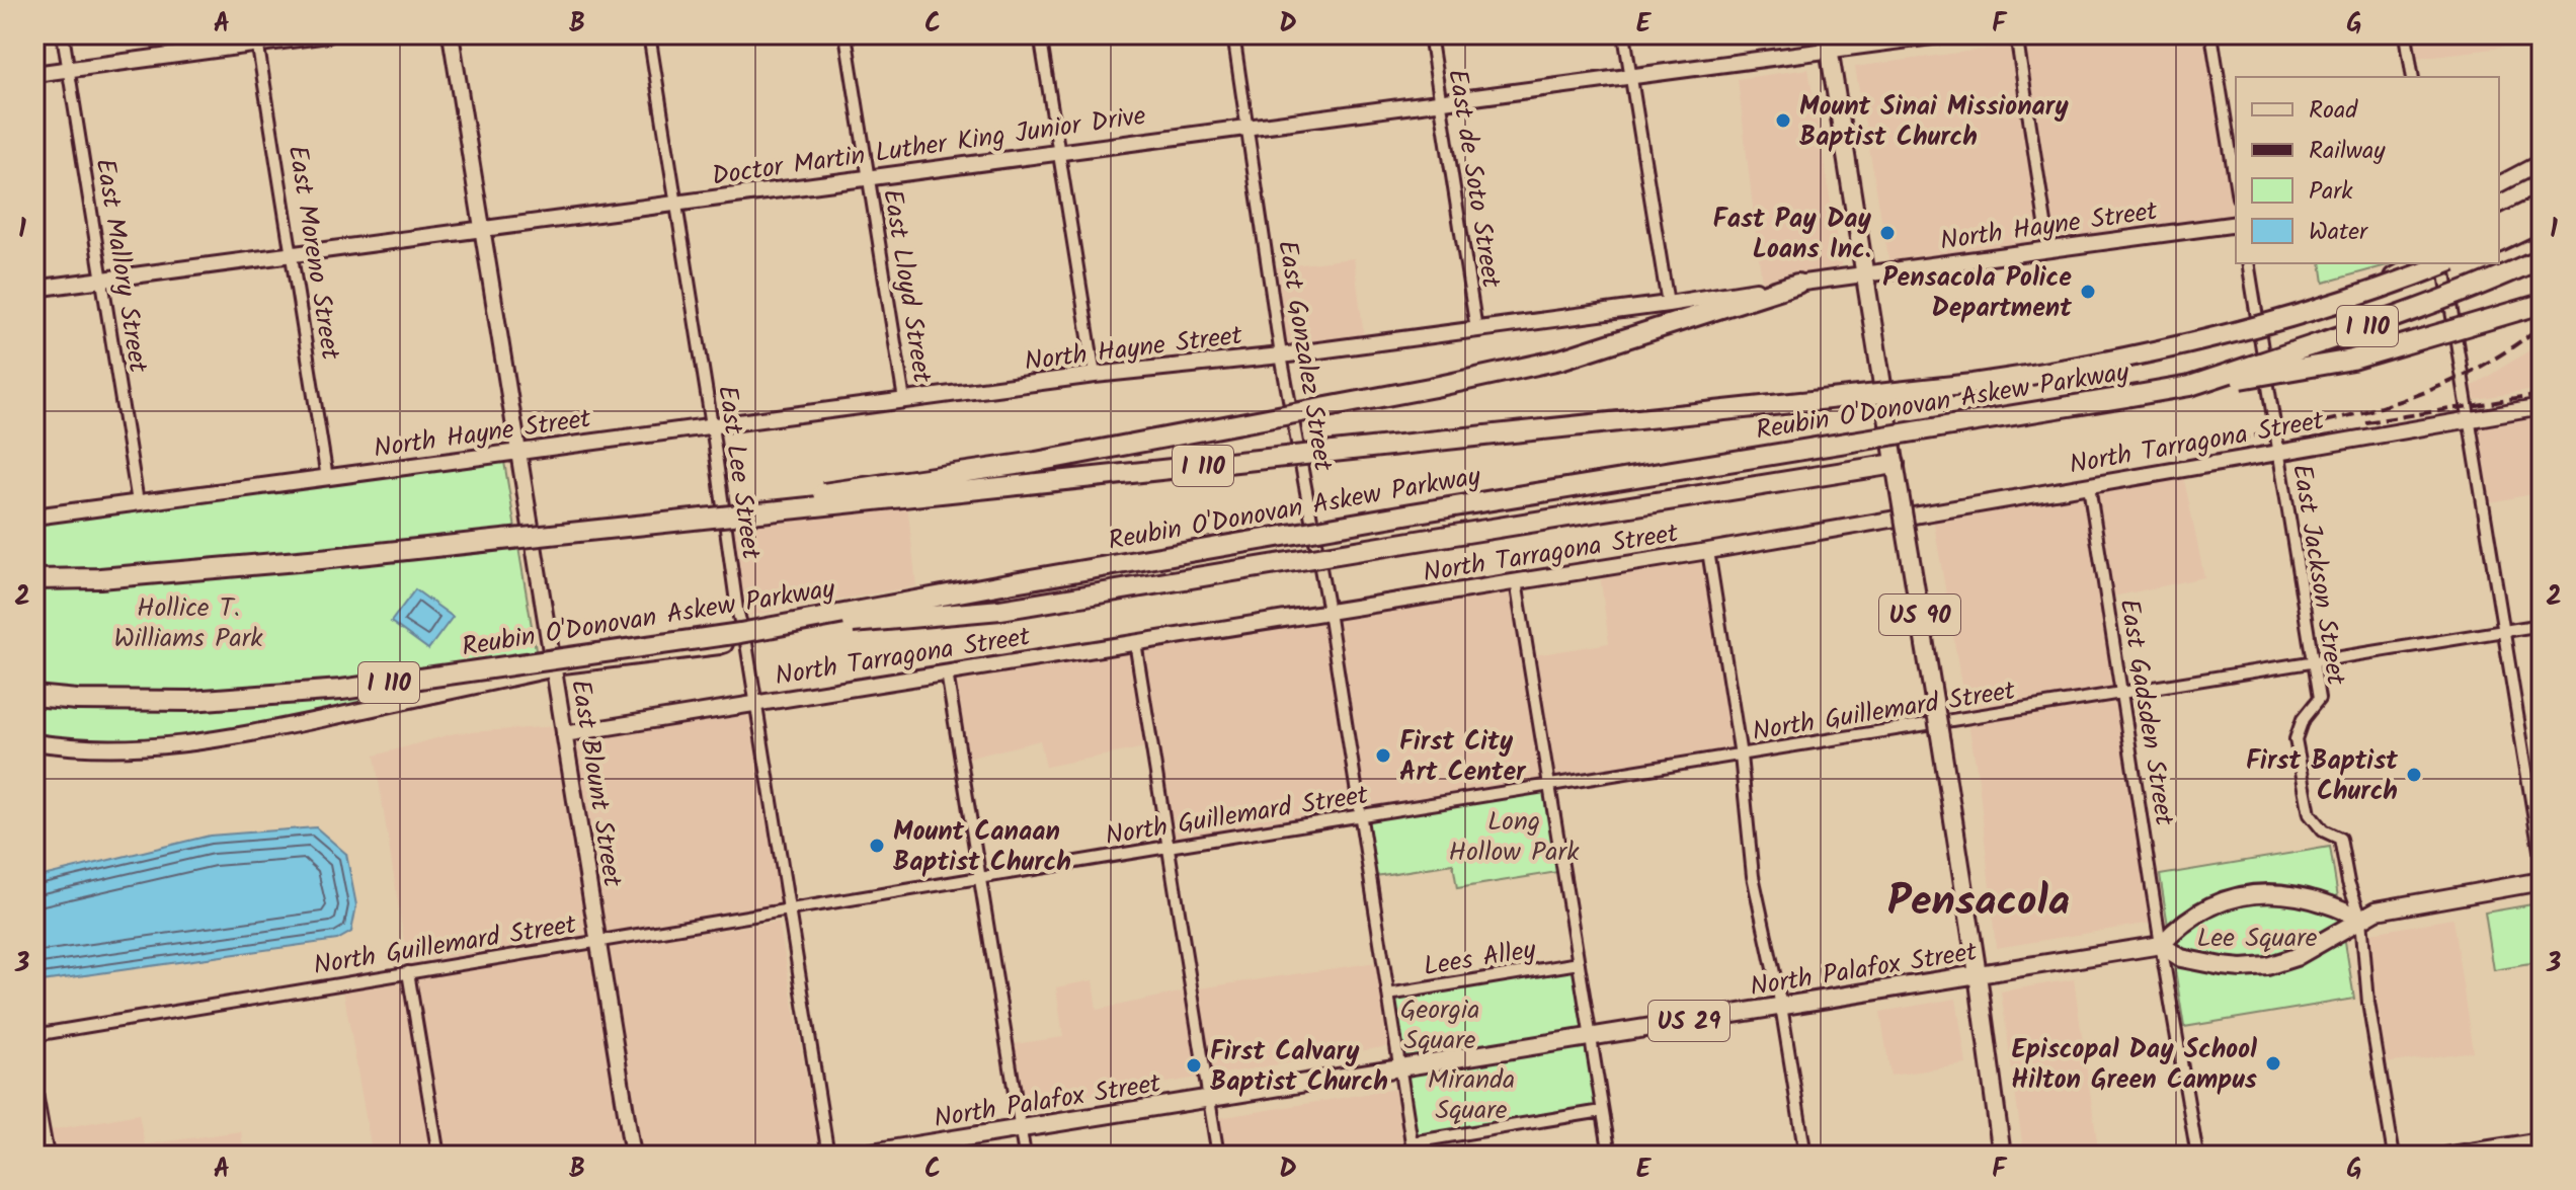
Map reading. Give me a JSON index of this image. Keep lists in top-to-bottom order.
{
  "streets": {
    "highway": ["I 110", "Reubin O'Donovan Askew Parkway"],
    "main road": ["US 90", "North Palafox Street", "US 29"],
    "street": [
      "Doctor Martin Luther King Junior Drive",
      "East de Soto Street",
      "North Hayne Street",
      "East Moreno Street",
      "East Mallory Street",
      "East Lloyd Street",
      "East Gonzalez Street",
      "North Tarragona Street",
      "East Lee Street",
      "East Jackson Street",
      "North Guillemard Street",
      "East Gadsden Street",
      "East Blount Street",
      "Lees Alley"
    ]
  },
  "crossings": [
    ["Doctor Martin Luther King Junior Drive", "East de Soto Street"],
    ["Doctor Martin Luther King Junior Drive", "East Moreno Street"],
    ["Doctor Martin Luther King Junior Drive", "East Mallory Street"],
    ["Doctor Martin Luther King Junior Drive", "East Lloyd Street"],
    ["Doctor Martin Luther King Junior Drive", "East Gonzalez Street"],
    ["Doctor Martin Luther King Junior Drive", "East Lee Street"],
    ["Doctor Martin Luther King Junior Drive", "US 90"],
    ["Doctor Martin Luther King Junior Drive", "East Blount Street"],
    ["East de Soto Street", "North Hayne Street"],
    ["North Hayne Street", "East Moreno Street"],
    ["North Hayne Street", "East Mallory Street"],
    ["North Hayne Street", "East Lloyd Street"],
    ["North Hayne Street", "East Gonzalez Street"],
    ["North Hayne Street", "East Lee Street"],
    ["North Hayne Street", "US 90"],
    ["North Hayne Street", "East Blount Street"],
    ["East Gonzalez Street", "North Tarragona Street"],
    ["East Gonzalez Street", "North Guillemard Street"],
    ["East Gonzalez Street", "Lees Alley"],
    ["East Gonzalez Street", "North Palafox Street"],
    ["Reubin O'Donovan Askew Parkway", "US 90"],
    ["North Tarragona Street", "East Lee Street"],
    ["North Tarragona Street", "East Jackson Street"],
    ["North Tarragona Street", "East Gadsden Street"],
    ["North Tarragona Street", "East Blount Street"],
    ["East Lee Street", "North Guillemard Street"],
    ["East Jackson Street", "North Guillemard Street"],
    ["US 90", "North Palafox Street"],
    ["North Guillemard Street", "East Gadsden Street"],
    ["North Guillemard Street", "East Blount Street"],
    ["East Gadsden Street", "North Palafox Street"]
  ],
  "districts": ["Pensacola"],
  "parks": [
    "Hollice T. Williams Park",
    "Long Hollow Park",
    "Lee Square",
    "Georgia Square",
    "Miranda Square"
  ],
  "places": [
    "Mount Sinai Missionary Baptist Church",
    "Fast Pay Day Loans Inc.",
    "Pensacola Police Department",
    "First City Art Center",
    "First Baptist Church",
    "Mount Canaan Baptist Church",
    "Episcopal Day School Hilton Green Campus",
    "First Calvary Baptist Church"
  ],
  "legend": [
    "Road",
    "Railway",
    "Park",
    "Water"
  ],
  "grid": {
    "columns": [
      "A",
      "B",
      "C",
      "D",
      "E",
      "F",
      "G"
    ],
    "rows": ["1", "2", "3"]
  }
}
